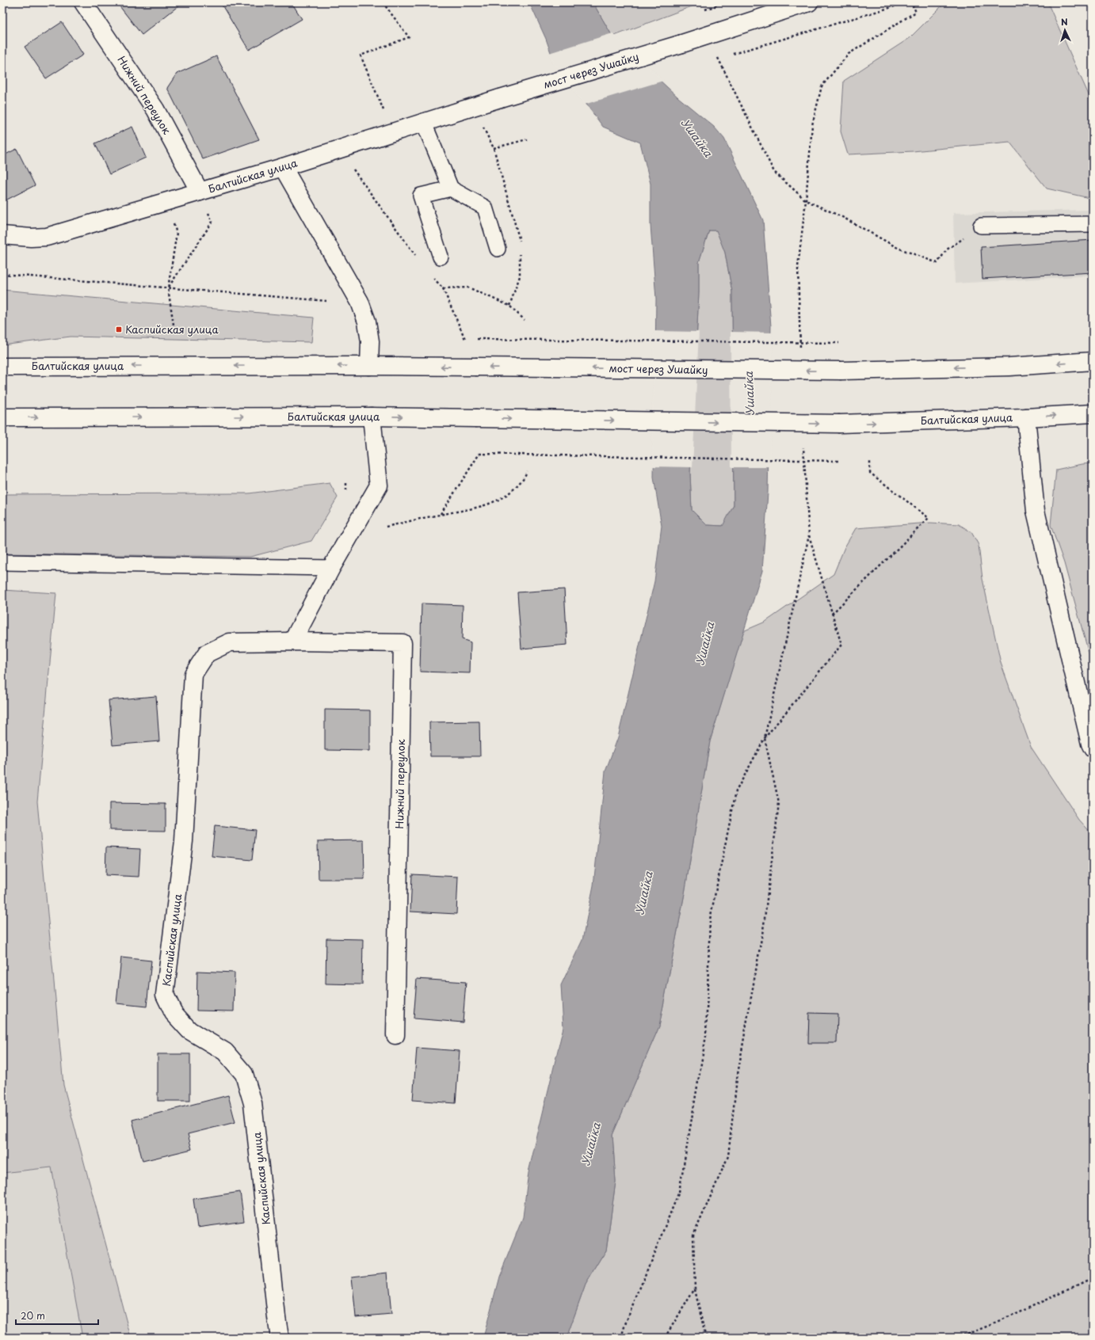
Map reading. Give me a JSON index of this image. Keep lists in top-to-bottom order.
{
  "streets": {
    "street": [
      "мост через Ушайку",
      "Нижний переулок",
      "Балтийская улица",
      "Каспийская улица"
    ]
  },
  "crossings": [
    ["мост через Ушайку", "Балтийская улица"],
    ["Нижний переулок", "Балтийская улица"],
    ["Нижний переулок", "Каспийская улица"]
  ],
  "one_way": ["мост через Ушайку"],
  "water": ["Ушайка"],
  "places": {
    "transit": ["Каспийская улица"]
  },
  "scale_bar": "20 m",
  "north": "top"
}
